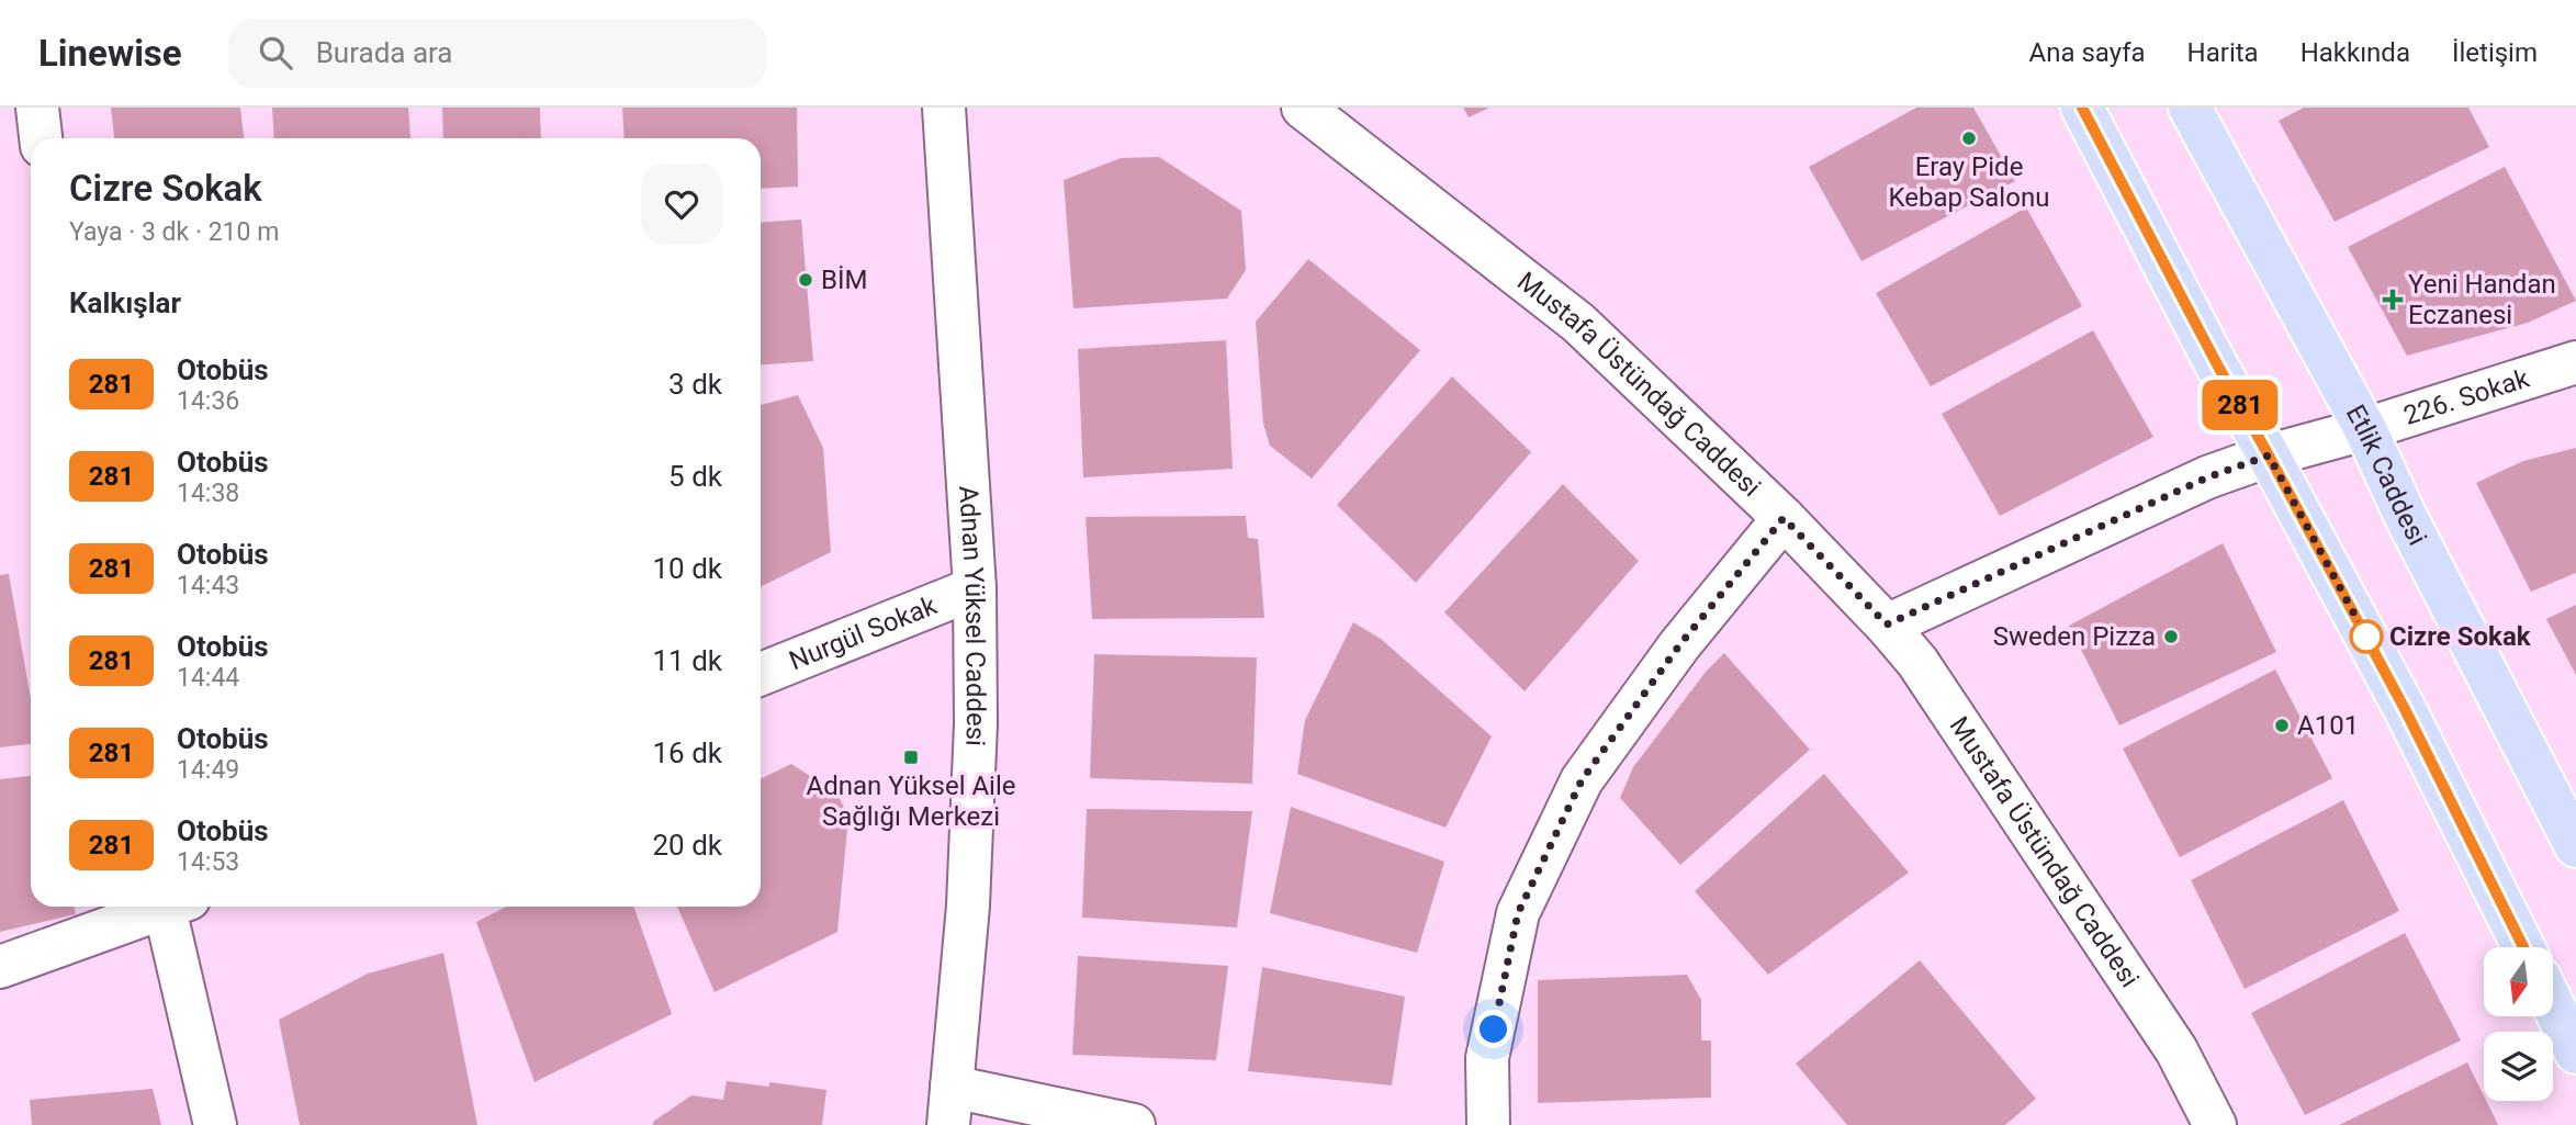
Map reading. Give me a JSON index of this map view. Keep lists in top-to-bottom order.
{
  "streets": {
    "main road": ["Etlik Caddesi"],
    "street": [
      "Mustafa Üstündağ Caddesi",
      "226. Sokak",
      "Adnan Yüksel Caddesi",
      "Nurgül Sokak"
    ]
  },
  "crossings": [
    ["Mustafa Üstündağ Caddesi", "226. Sokak"],
    ["226. Sokak", "Etlik Caddesi"],
    ["Adnan Yüksel Caddesi", "Nurgül Sokak"]
  ],
  "places": {
    "other": [
      "Eray Pide Kebap Salonu",
      "BİM",
      "Sweden Pizza",
      "Cizre Sokak",
      "A101"
    ],
    "health": ["Yeni Handan Eczanesi"],
    "transit": ["Adnan Yüksel Aile Sağlığı Merkezi"]
  },
  "lines": ["bus line 281"],
  "north": "bottom",
  "page": {
    "header": "Linewise",
    "search": "Burada ara",
    "nav": [
      "Ana sayfa",
      "Harita",
      "Hakkında",
      "İletişim"
    ],
    "on_map": "281",
    "heading": [
      ["Cizre Sokak", "Yaya · 3 dk · 210 m"],
      "Kalkışlar"
    ],
    "list": [
      {
        "mark": "281",
        "name": "Otobüs",
        "note": "14:36",
        "value": "3 dk"
      },
      {
        "mark": "281",
        "name": "Otobüs",
        "note": "14:38",
        "value": "5 dk"
      },
      {
        "mark": "281",
        "name": "Otobüs",
        "note": "14:43",
        "value": "10 dk"
      },
      {
        "mark": "281",
        "name": "Otobüs",
        "note": "14:44",
        "value": "11 dk"
      },
      {
        "mark": "281",
        "name": "Otobüs",
        "note": "14:49",
        "value": "16 dk"
      },
      {
        "mark": "281",
        "name": "Otobüs",
        "note": "14:53",
        "value": "20 dk"
      }
    ]
  }
}
